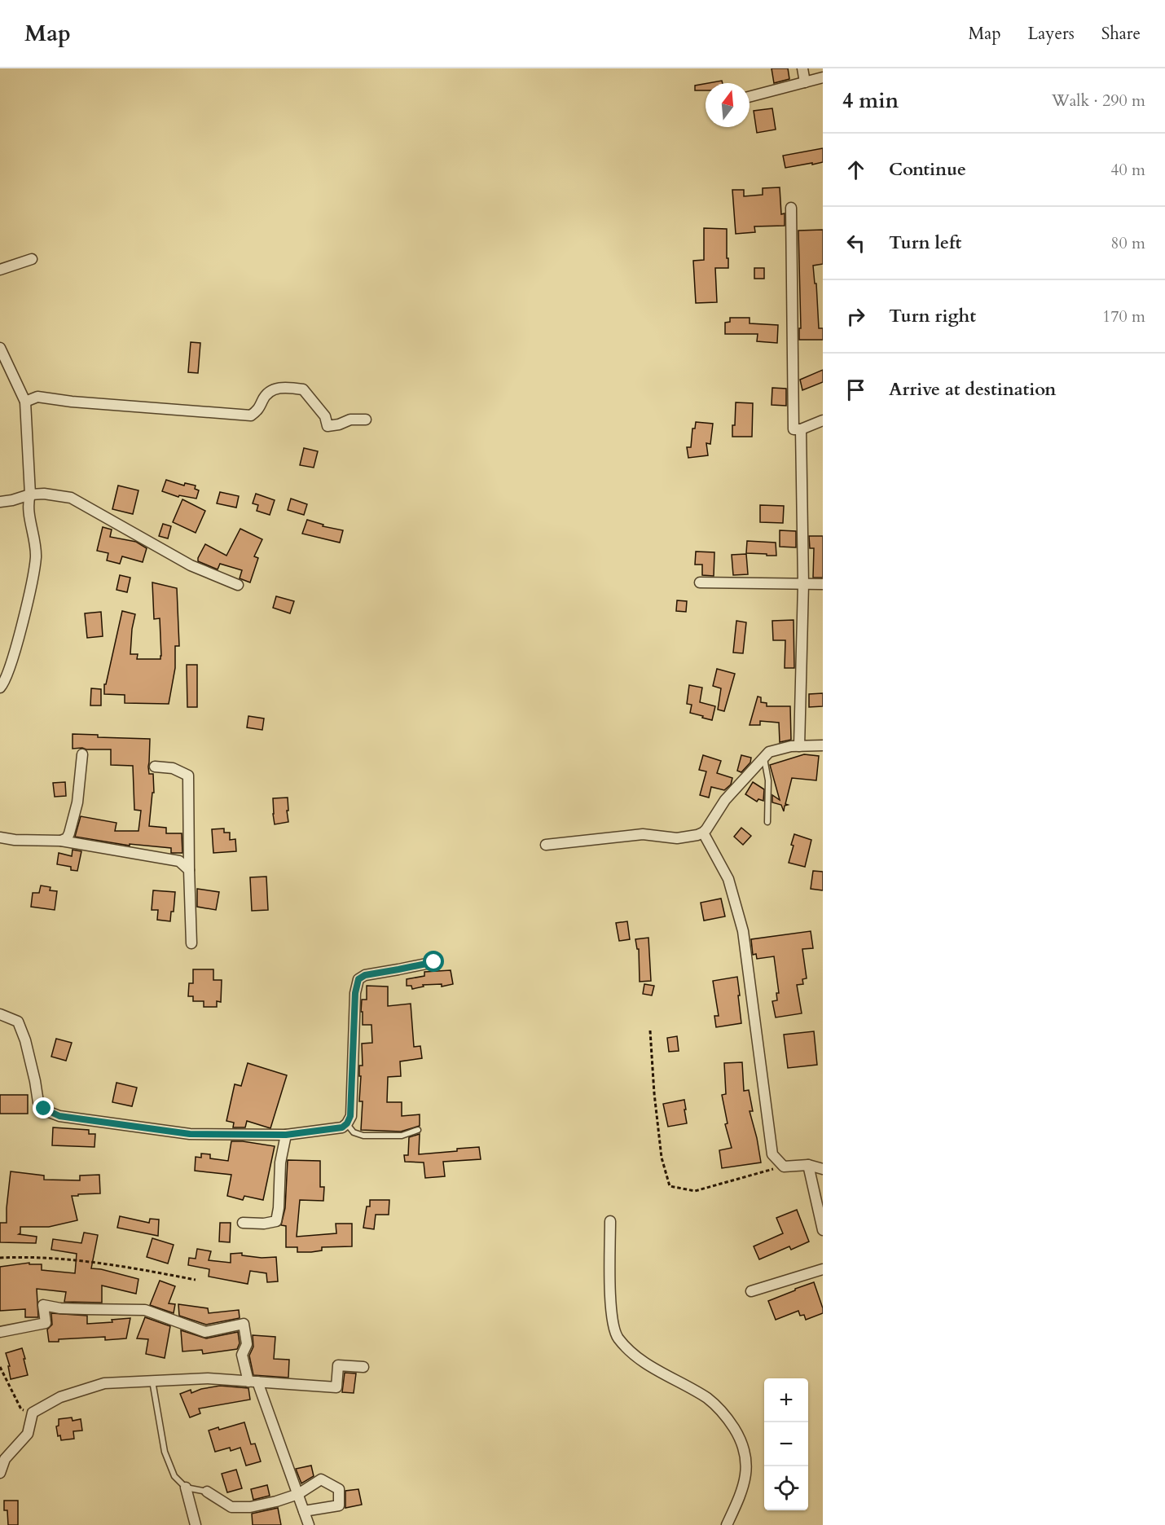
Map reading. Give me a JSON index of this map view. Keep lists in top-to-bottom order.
{
  "north": "top",
  "page": {
    "header": "Map",
    "nav": ["Map", "Layers", "Share"],
    "heading": ["4 min", "Walk · 290 m"],
    "list": [
      ["Continue", "40 m"],
      ["Turn left", "80 m"],
      ["Turn right", "170 m"],
      "Arrive at destination"
    ],
    "map_buttons": ["+", "−"]
  }
}
